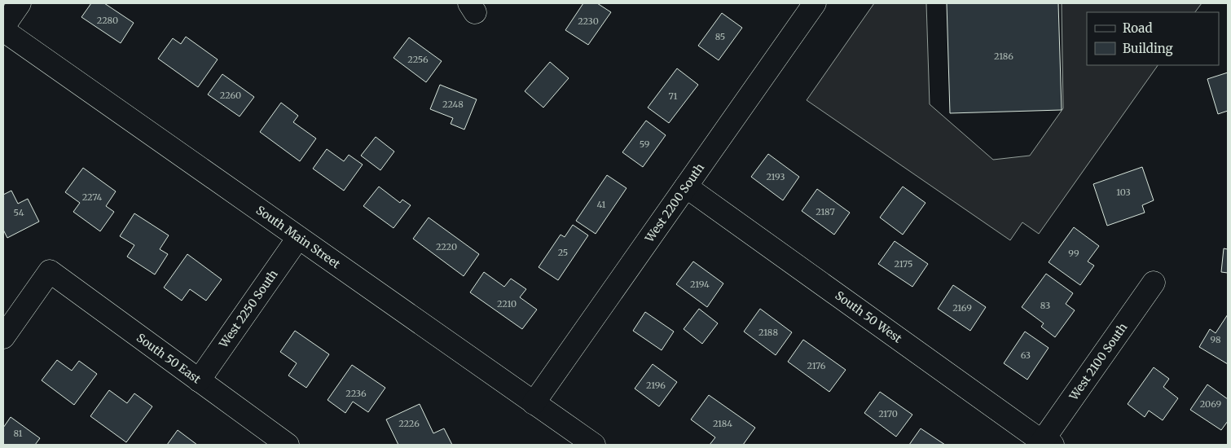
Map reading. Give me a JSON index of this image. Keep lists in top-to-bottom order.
{
  "streets": {
    "street": [
      "West 2200 South",
      "South Main Street",
      "West 2250 South",
      "South 50 West",
      "South 50 East",
      "West 2100 South"
    ]
  },
  "crossings": [
    ["West 2200 South", "South Main Street"],
    ["West 2200 South", "South 50 West"],
    ["South Main Street", "West 2250 South"],
    ["West 2250 South", "South 50 East"],
    ["South 50 West", "West 2100 South"]
  ],
  "house_numbers": [
    "2280",
    "2230",
    "85",
    "2186",
    "2256",
    "2260",
    "71",
    "2248",
    "59",
    "2193",
    "103",
    "2274",
    "41",
    "2187",
    "54",
    "2220",
    "25",
    "99",
    "2175",
    "2194",
    "2210",
    "83",
    "2169",
    "2188",
    "98",
    "63",
    "2176",
    "2196",
    "2236",
    "2069",
    "2170",
    "2226",
    "2184",
    "81"
  ],
  "legend": ["Road", "Building"]
}
